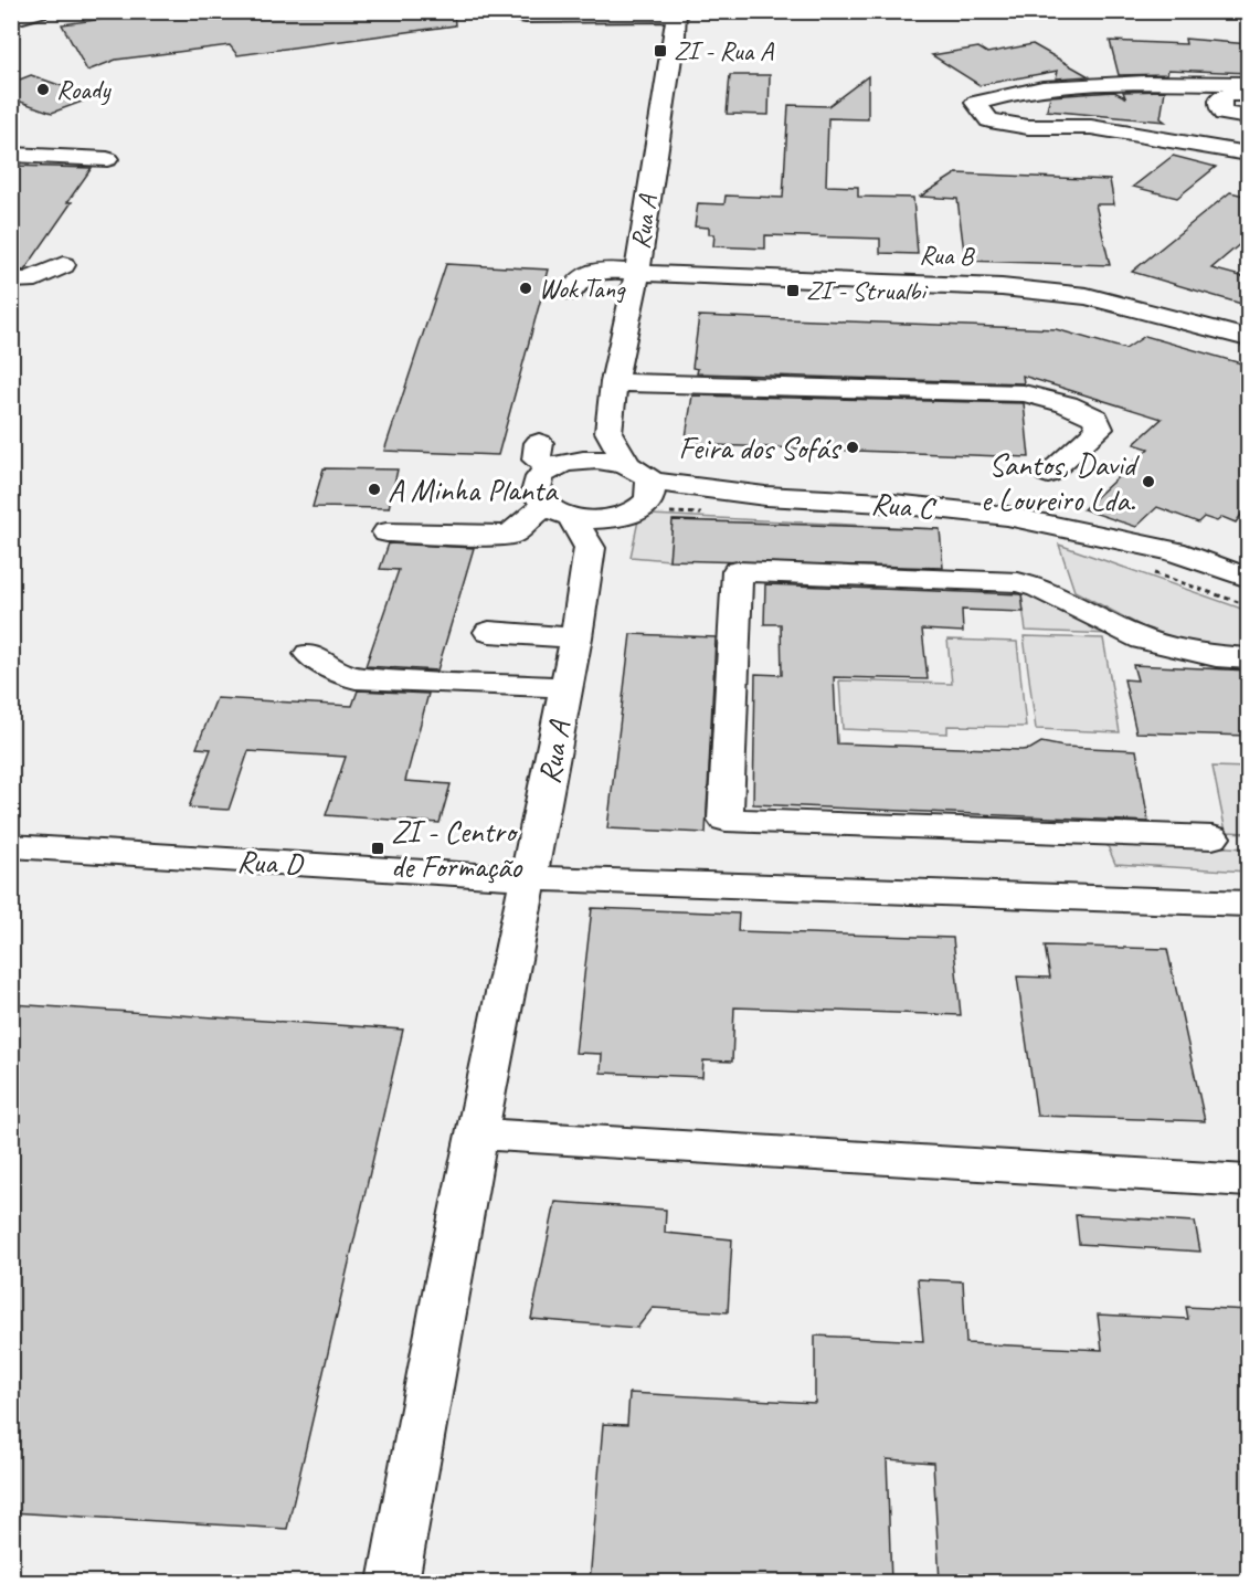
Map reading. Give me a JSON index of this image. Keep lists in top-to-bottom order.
{
  "streets": {
    "street": [
      "Rua A",
      "Rua B",
      "Rua C",
      "Rua D"
    ]
  },
  "crossings": [
    ["Rua A", "Rua B"],
    ["Rua A", "Rua D"]
  ],
  "places": {
    "transit": ["ZI - Rua A", "ZI - Strualbi", "ZI - Centro de Formação"],
    "other": [
      "Roady",
      "Wok Tang",
      "Feira dos Sofás",
      "Santos, David e Loureiro Lda.",
      "A Minha Planta"
    ]
  }
}
